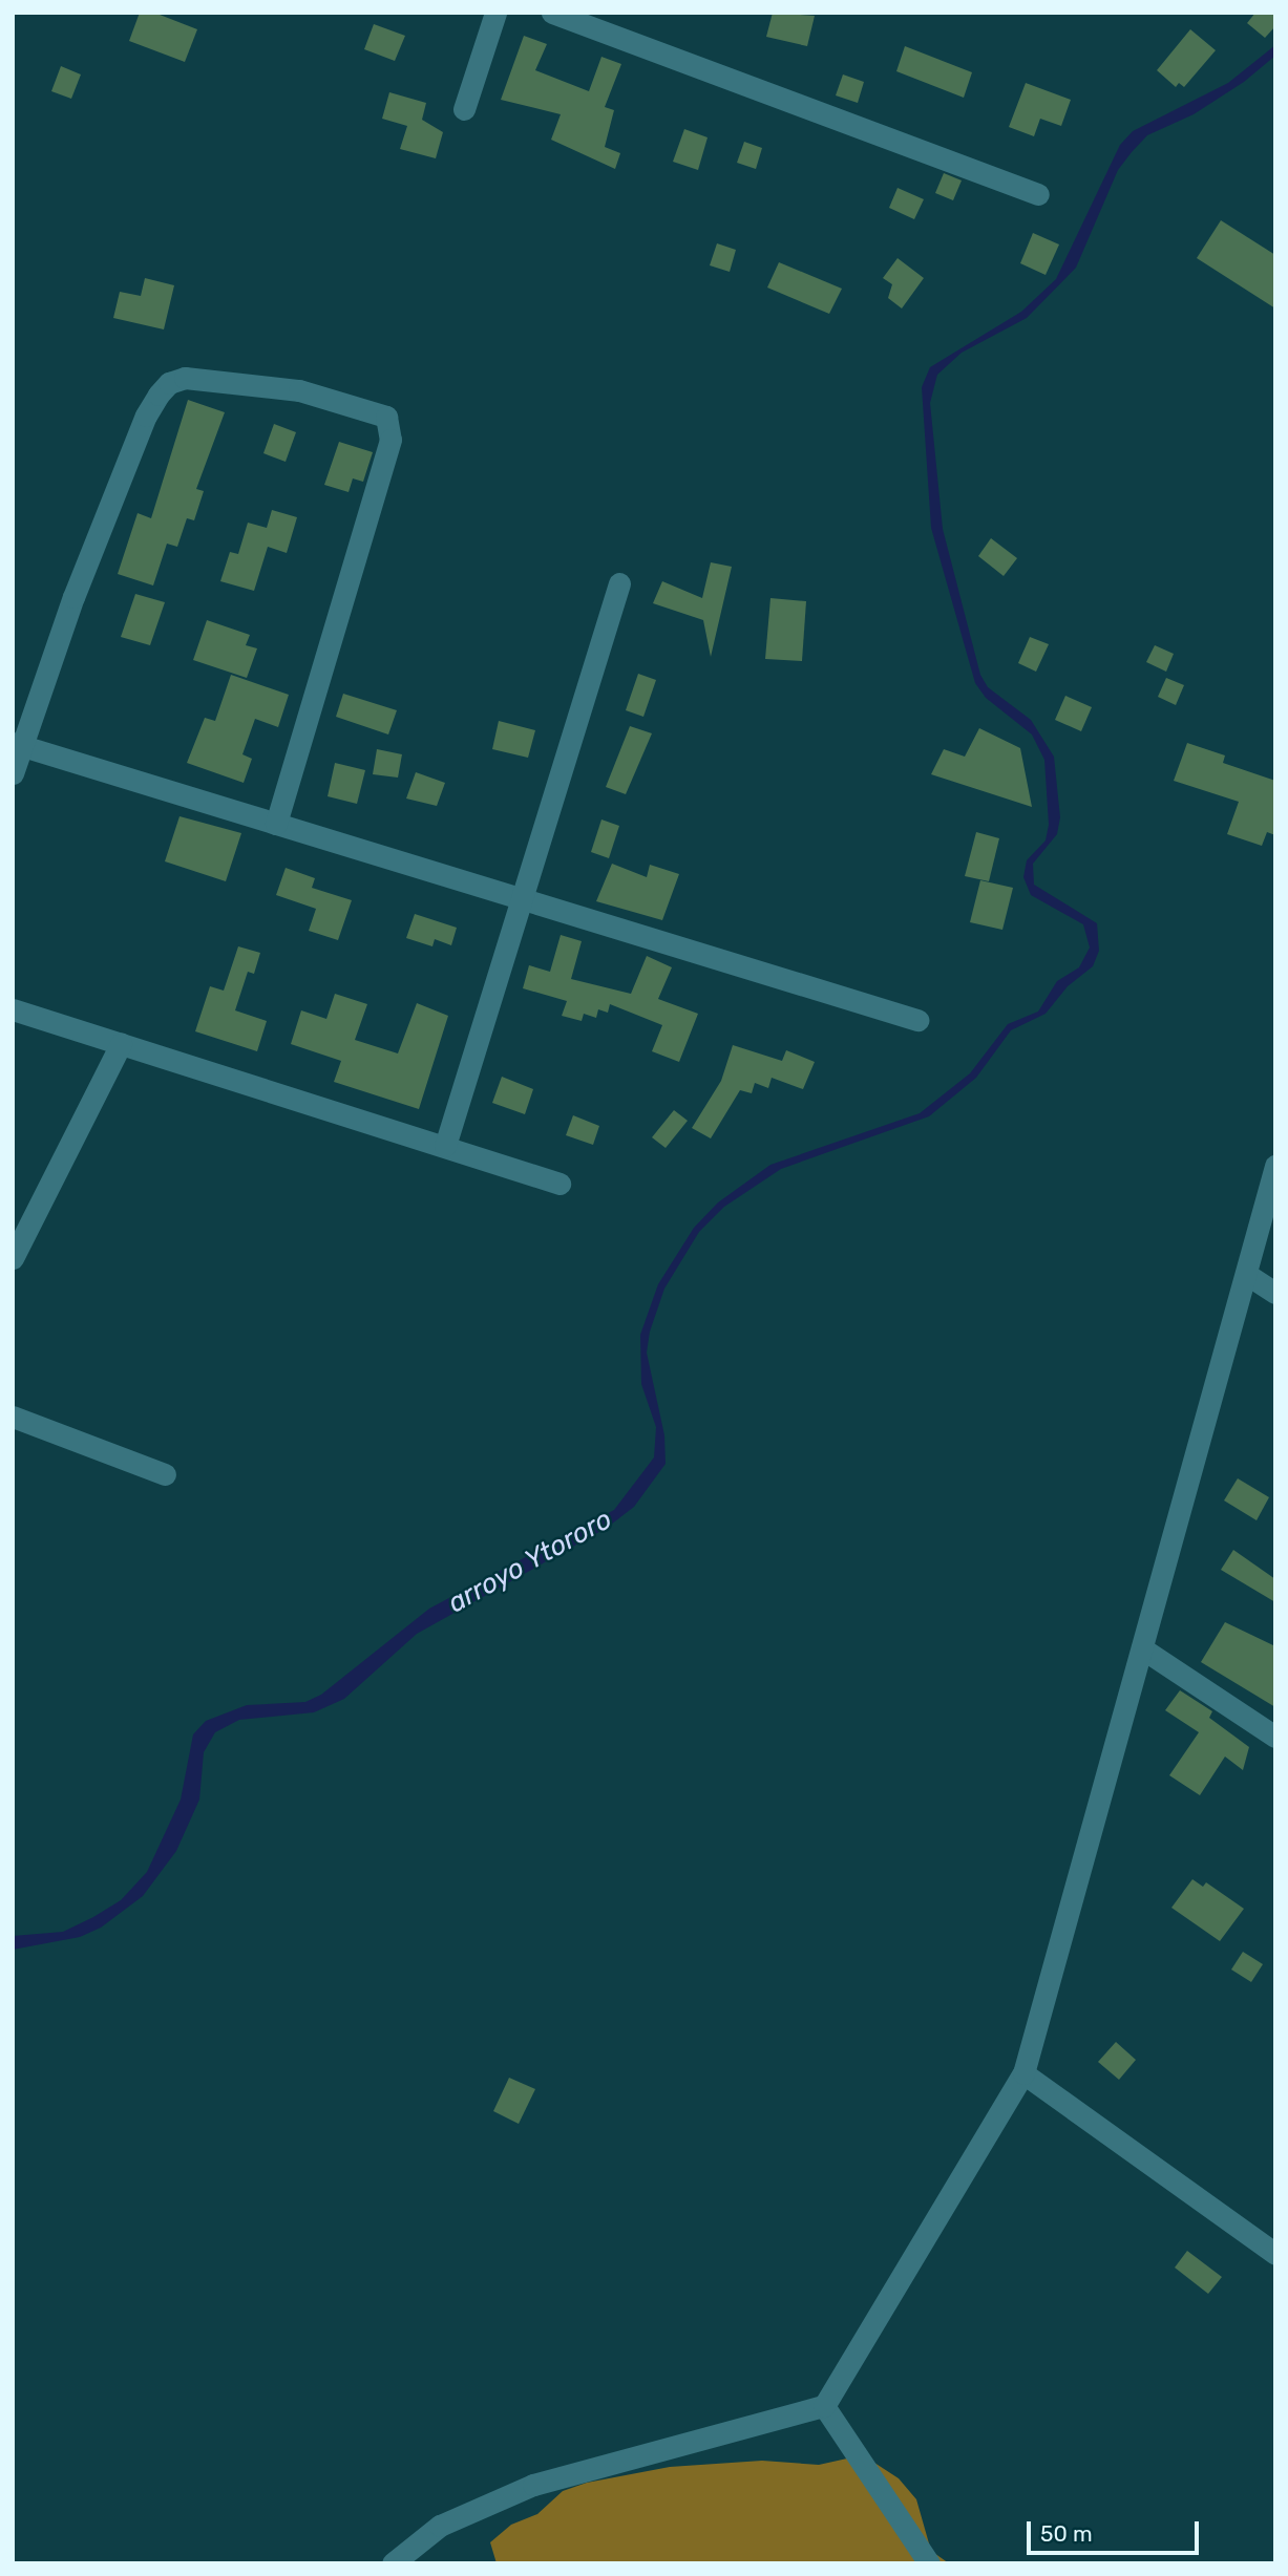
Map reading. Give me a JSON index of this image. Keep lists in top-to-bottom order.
{
  "water": ["arroyo Ytororo"],
  "scale_bar": "50 m"
}
